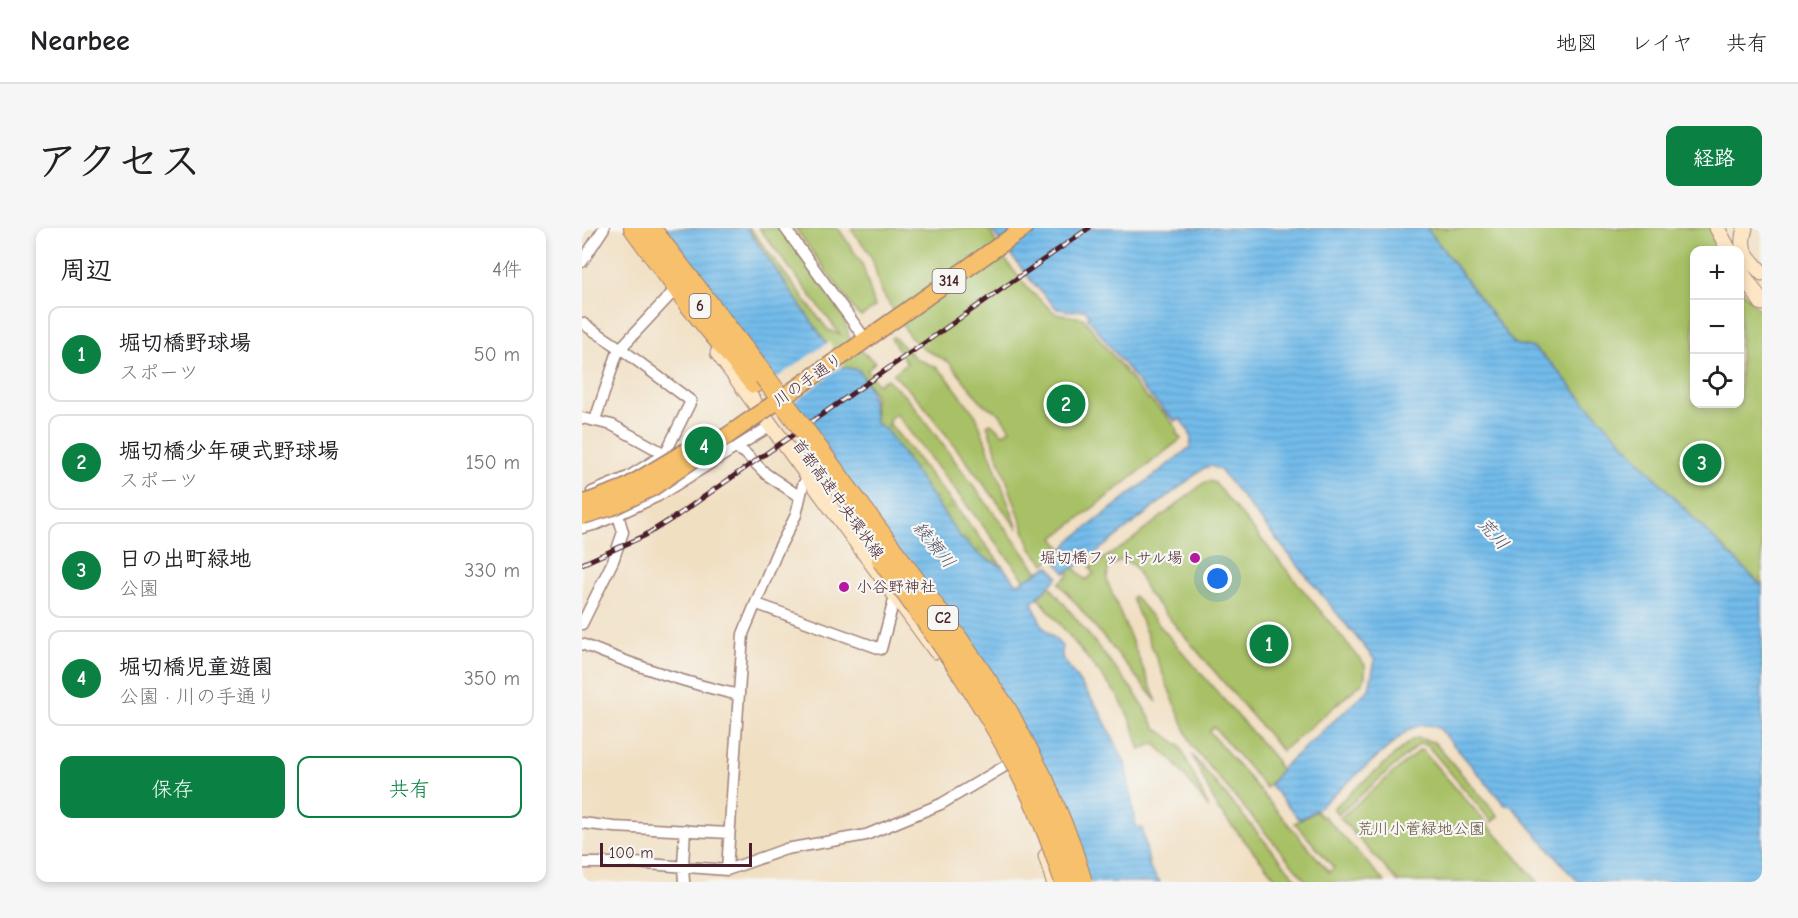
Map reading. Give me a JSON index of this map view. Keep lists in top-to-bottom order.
{
  "streets": {
    "highway": ["6", "首都高速中央環状線", "C2"],
    "main road": ["314", "川の手通り"]
  },
  "crossings": [
    ["6", "首都高速中央環状線"]
  ],
  "water": ["荒川", "綾瀬川"],
  "parks": ["荒川小菅緑地公園"],
  "places": ["堀切橋フットサル場", "小谷野神社"],
  "scale_bar": "100 m",
  "page": {
    "header": "Nearbee",
    "nav": ["地図", "レイヤ", "共有"],
    "title": "アクセス",
    "buttons": [
      "経路",
      ["保存", "共有"]
    ],
    "heading": ["周辺", "4件"],
    "map_buttons": ["+", "−"],
    "list": [
      {
        "mark": "1",
        "name": "堀切橋野球場",
        "note": "スポーツ",
        "value": "50 m"
      },
      {
        "mark": "2",
        "name": "堀切橋少年硬式野球場",
        "note": "スポーツ",
        "value": "150 m"
      },
      {
        "mark": "3",
        "name": "日の出町緑地",
        "note": "公園",
        "value": "330 m"
      },
      {
        "mark": "4",
        "name": "堀切橋児童遊園",
        "note": "公園 · 川の手通り",
        "value": "350 m"
      }
    ],
    "pins": [
      "2",
      "4",
      "3",
      "1"
    ],
    "scale": "100 m"
  }
}
